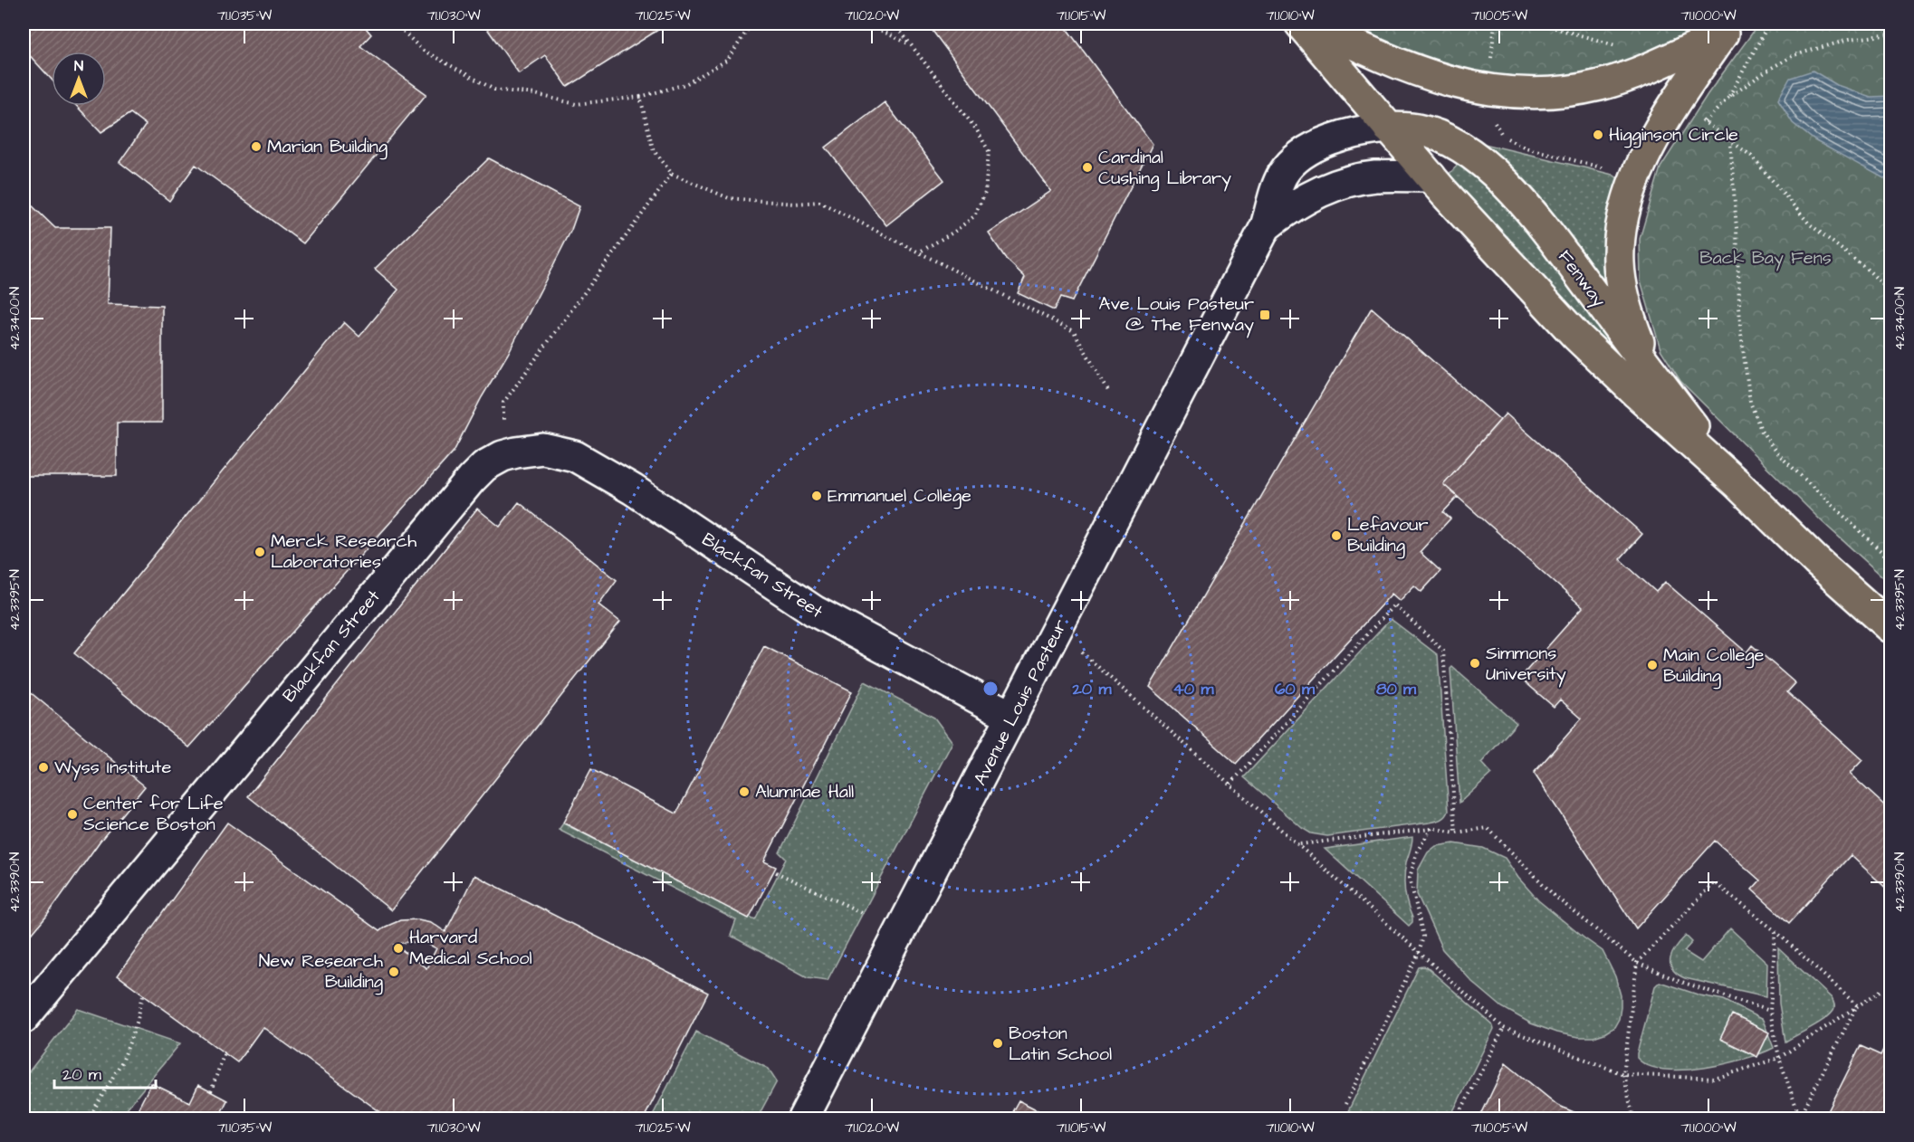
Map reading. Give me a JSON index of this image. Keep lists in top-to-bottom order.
{
  "streets": {
    "main road": ["Fenway", "Blackfan Street", "Avenue Louis Pasteur"]
  },
  "crossings": [
    ["Fenway", "Avenue Louis Pasteur"],
    ["Blackfan Street", "Avenue Louis Pasteur"]
  ],
  "parks": ["Back Bay Fens"],
  "places": {
    "other": [
      "Higginson Circle",
      "Marian Building",
      "Cardinal Cushing Library",
      "Emmanuel College",
      "Lefavour Building",
      "Merck Research Laboratories",
      "Simmons University",
      "Main College Building",
      "Wyss Institute",
      "Alumnae Hall",
      "Center for Life Science Boston",
      "Harvard Medical School",
      "New Research Building",
      "Boston Latin School"
    ],
    "transit": ["Ave Louis Pasteur @ The Fenway"]
  },
  "scale_bar": "20 m",
  "north": "top",
  "coordinates": [
    "71.1035°W",
    "71.1030°W",
    "71.1025°W",
    "71.1020°W",
    "71.1015°W",
    "71.1010°W",
    "71.1005°W",
    "71.1000°W",
    "42.3400°N",
    "42.3395°N",
    "42.3390°N"
  ],
  "rings": [
    "20 m",
    "40 m",
    "60 m",
    "80 m"
  ]
}
